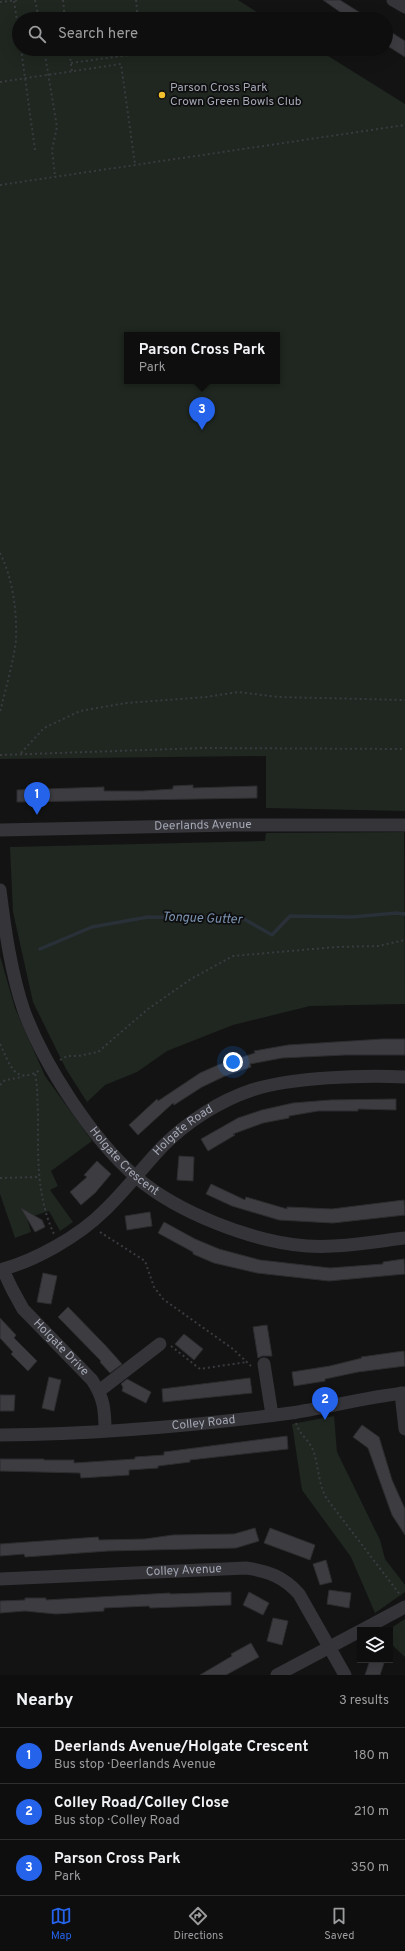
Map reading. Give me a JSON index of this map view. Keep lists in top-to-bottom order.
{
  "streets": {
    "street": [
      "Deerlands Avenue",
      "Holgate Road",
      "Holgate Crescent",
      "Holgate Drive",
      "Colley Road",
      "Colley Avenue"
    ]
  },
  "crossings": [
    ["Holgate Road", "Holgate Crescent"],
    ["Holgate Road", "Holgate Drive"],
    ["Holgate Drive", "Colley Road"]
  ],
  "water": ["Tongue Gutter"],
  "places": ["Parson Cross Park Crown Green Bowls Club"],
  "page": {
    "search": "Search here",
    "popup": ["Parson Cross Park", "Park"],
    "pins": ["3", "1", "2"],
    "heading": ["Nearby", "3 results"],
    "list": [
      {
        "mark": "1",
        "name": "Deerlands Avenue/Holgate Crescent",
        "note": "Bus stop · Deerlands Avenue",
        "value": "180 m"
      },
      {
        "mark": "2",
        "name": "Colley Road/Colley Close",
        "note": "Bus stop · Colley Road",
        "value": "210 m"
      },
      {
        "mark": "3",
        "name": "Parson Cross Park",
        "note": "Park",
        "value": "350 m"
      }
    ],
    "nav": ["Map", "Directions", "Saved"]
  }
}
